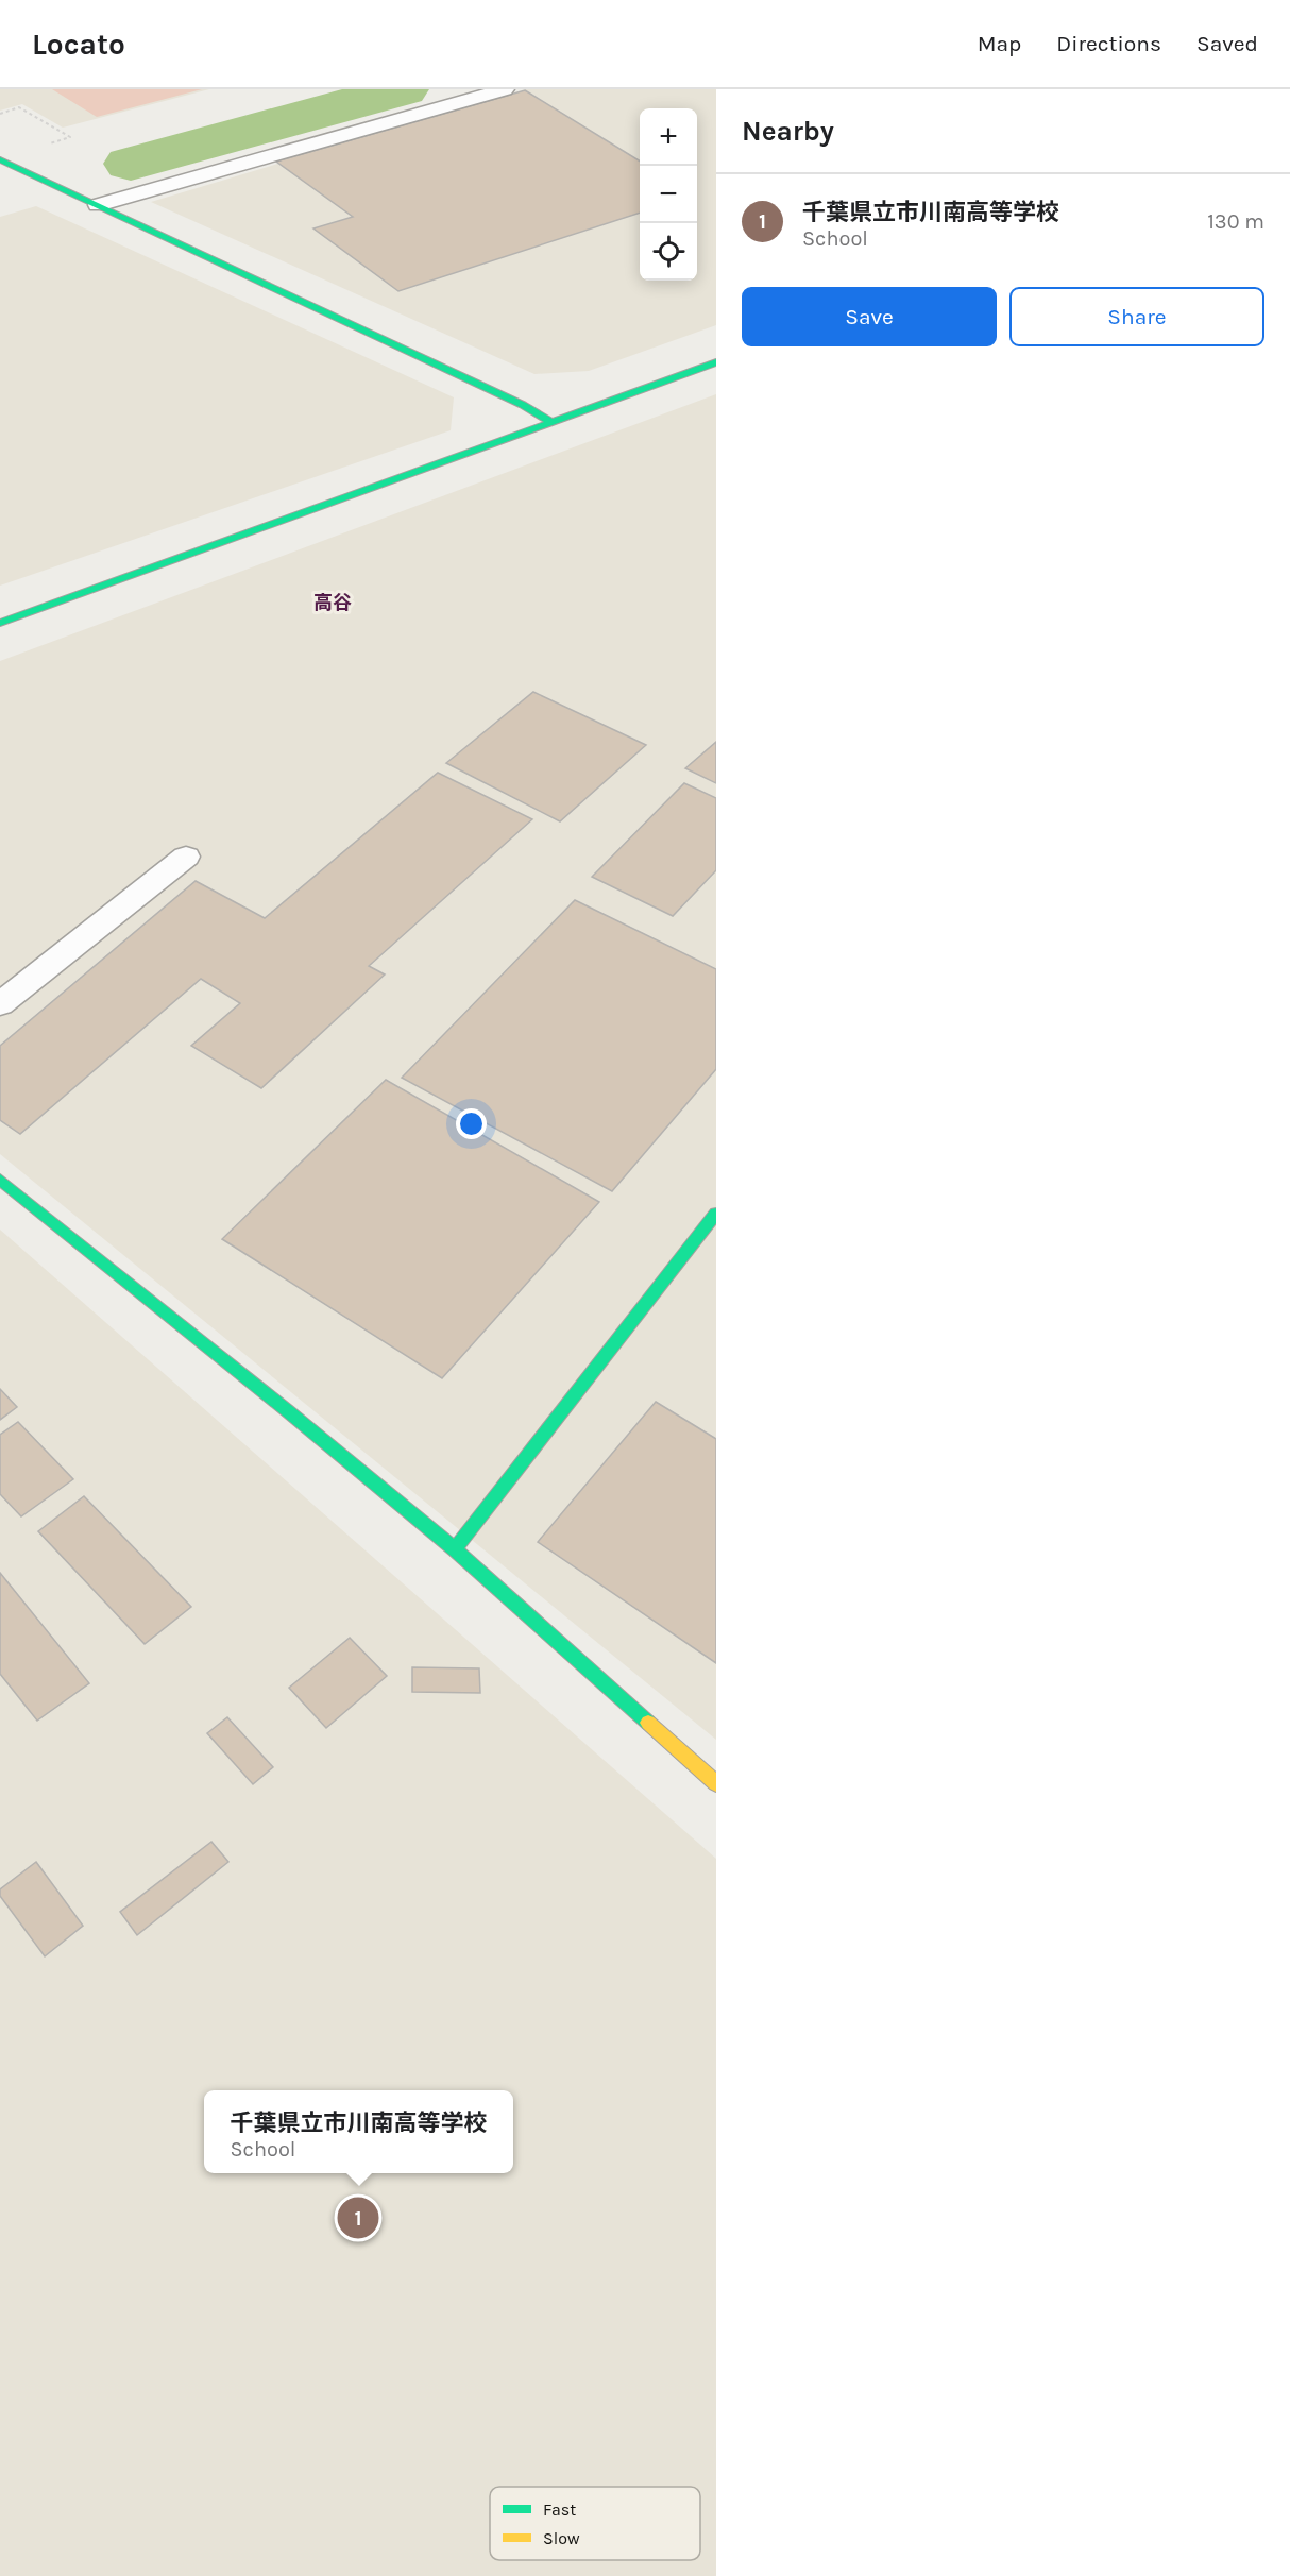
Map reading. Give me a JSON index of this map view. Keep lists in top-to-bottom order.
{
  "districts": ["高谷"],
  "legend": ["Fast", "Slow"],
  "page": {
    "header": "Locato",
    "nav": ["Map", "Directions", "Saved"],
    "heading": "Nearby",
    "map_buttons": ["+", "−"],
    "list": [
      {
        "mark": "1",
        "name": "千葉県立市川南高等学校",
        "note": "School",
        "value": "130 m"
      }
    ],
    "buttons": ["Save", "Share"],
    "popup": ["千葉県立市川南高等学校", "School"],
    "pins": "1"
  }
}
